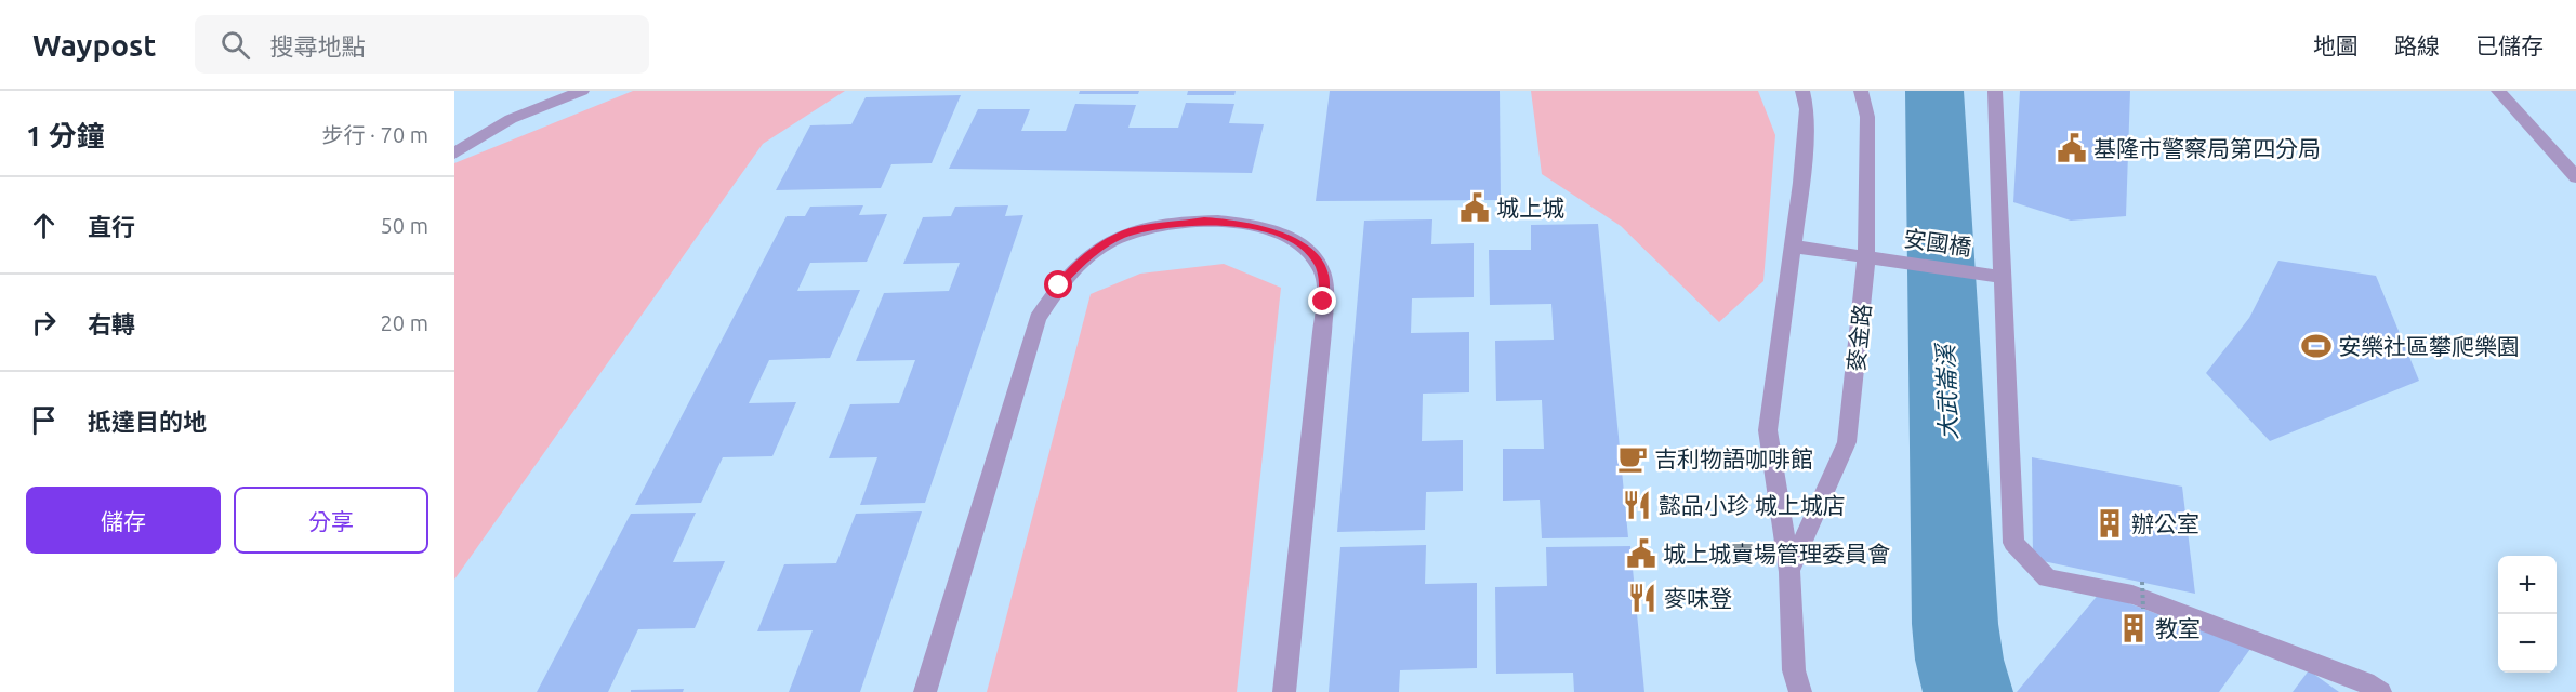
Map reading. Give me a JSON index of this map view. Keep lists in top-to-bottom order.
{
  "streets": {
    "street": ["安國橋", "麥金路"]
  },
  "crossings": [
    ["安國橋", "麥金路"]
  ],
  "water": ["大武崙溪"],
  "places": {
    "public building": ["基隆市警察局第四分局", "城上城", "城上城賣場管理委員會"],
    "sports": ["安樂社區攀爬樂園"],
    "cafe": ["吉利物語咖啡館"],
    "restaurant": ["懿品小珍 城上城店", "麥味登"],
    "building": ["辦公室", "教室"]
  },
  "page": {
    "header": "Waypost",
    "search": "搜尋地點",
    "nav": ["地圖", "路線", "已儲存"],
    "heading": ["1 分鐘", "步行 · 70 m"],
    "list": [
      ["直行", "50 m"],
      ["右轉", "20 m"],
      "抵達目的地"
    ],
    "buttons": ["儲存", "分享"],
    "map_buttons": ["+", "−"]
  }
}
